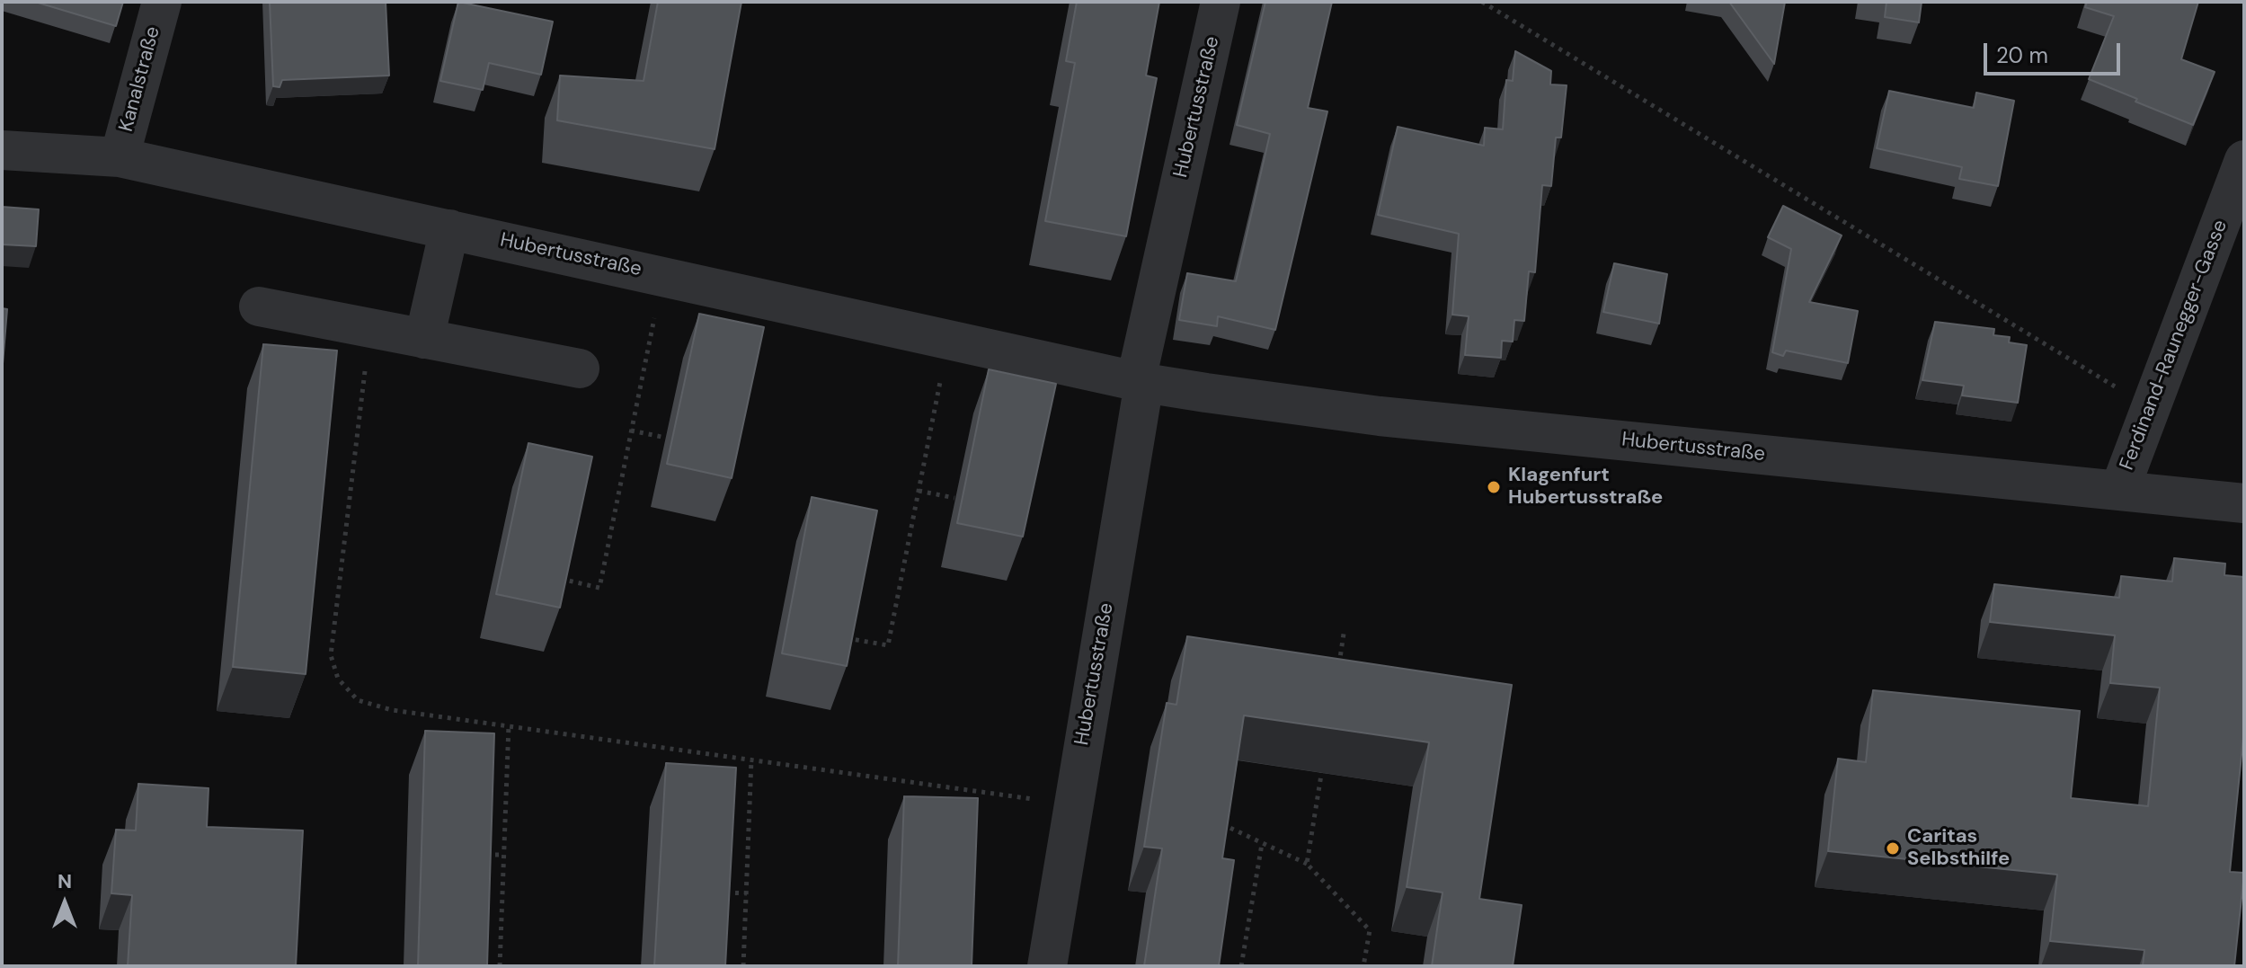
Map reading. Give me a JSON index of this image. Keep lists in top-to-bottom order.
{
  "streets": {
    "street": ["Kanalstraße", "Hubertusstraße", "Ferdinand-Raunegger-Gasse"]
  },
  "crossings": [
    ["Kanalstraße", "Hubertusstraße"],
    ["Hubertusstraße", "Ferdinand-Raunegger-Gasse"]
  ],
  "places": ["Klagenfurt Hubertusstraße", "Caritas Selbsthilfe"],
  "scale_bar": "20 m",
  "north": "top"
}
